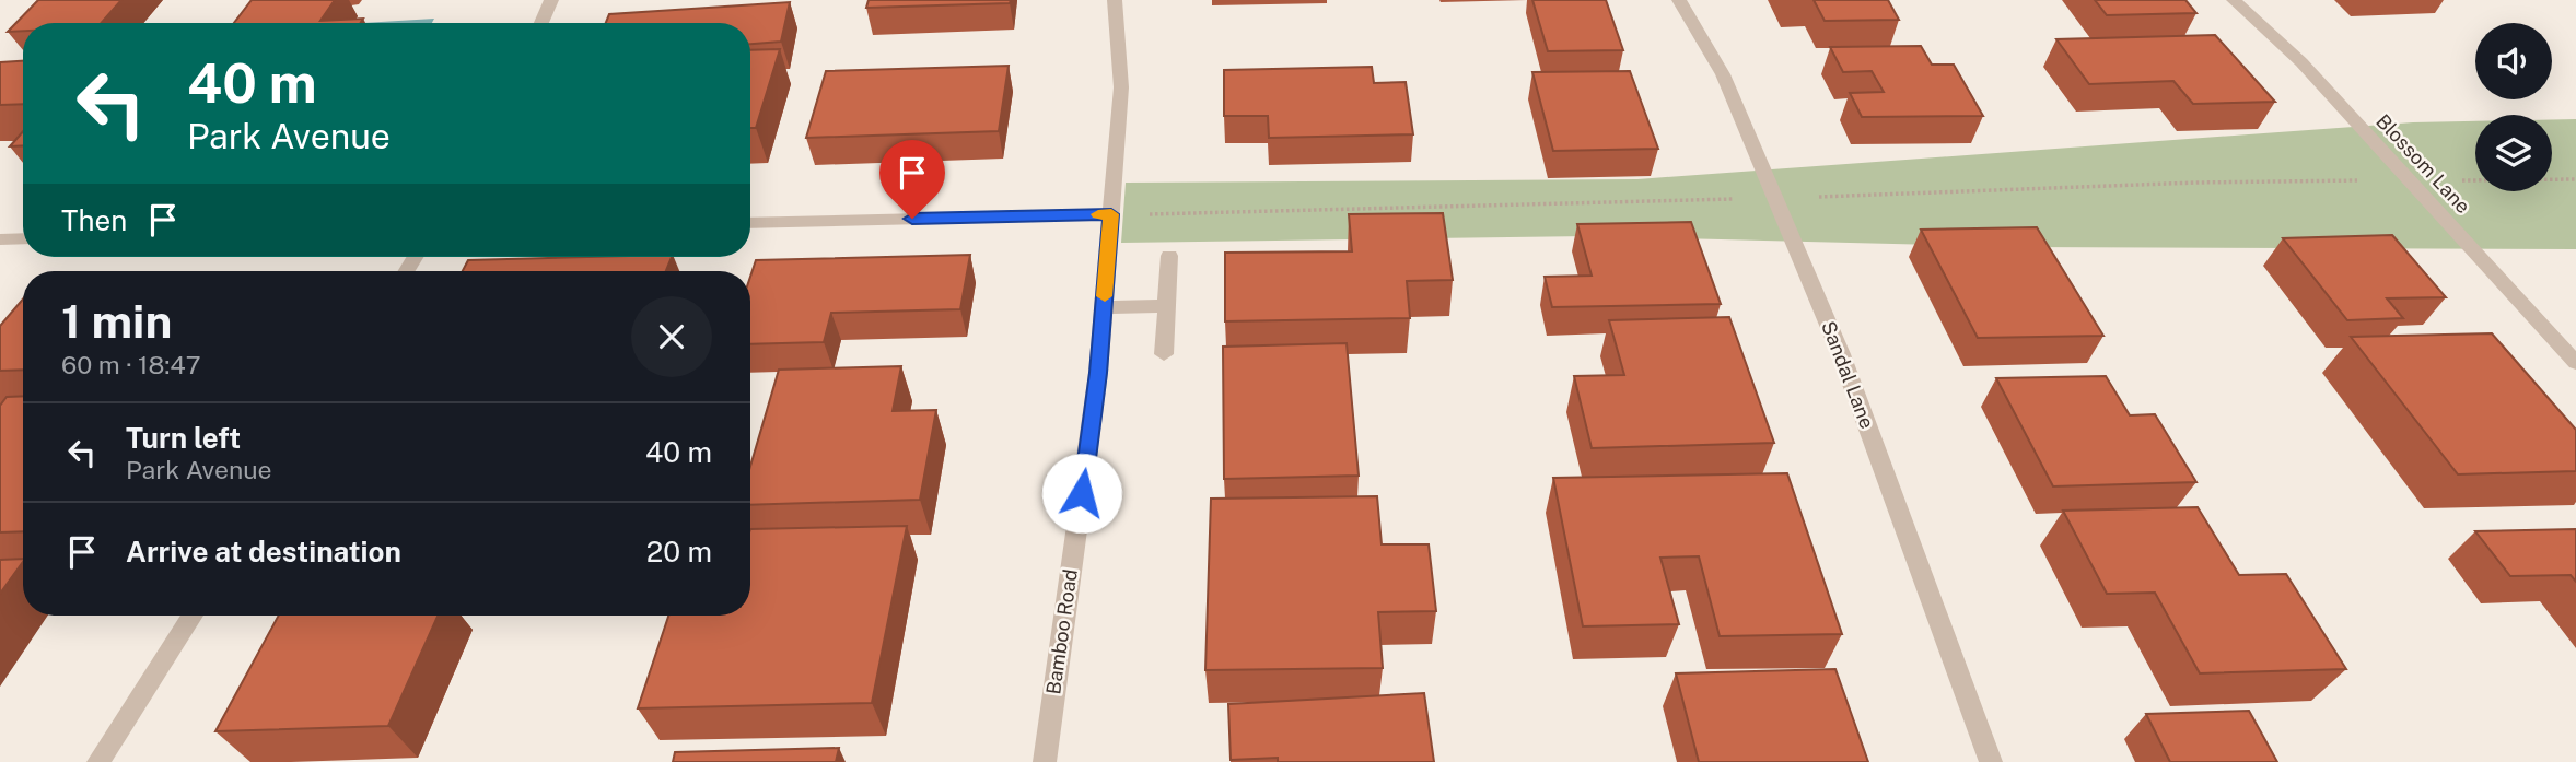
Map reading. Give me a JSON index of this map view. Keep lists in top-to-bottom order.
{
  "streets": {
    "street": ["Blossom Lane", "Sandal Lane", "Bamboo Road"]
  },
  "page": {
    "turn": ["40 m", "Park Avenue"],
    "then": "Then",
    "heading": ["1 min", "60 m · 18:47"],
    "list": [
      {
        "name": "Turn left",
        "note": "Park Avenue",
        "value": "40 m"
      },
      {
        "name": "Arrive at destination",
        "value": "20 m"
      }
    ]
  }
}
